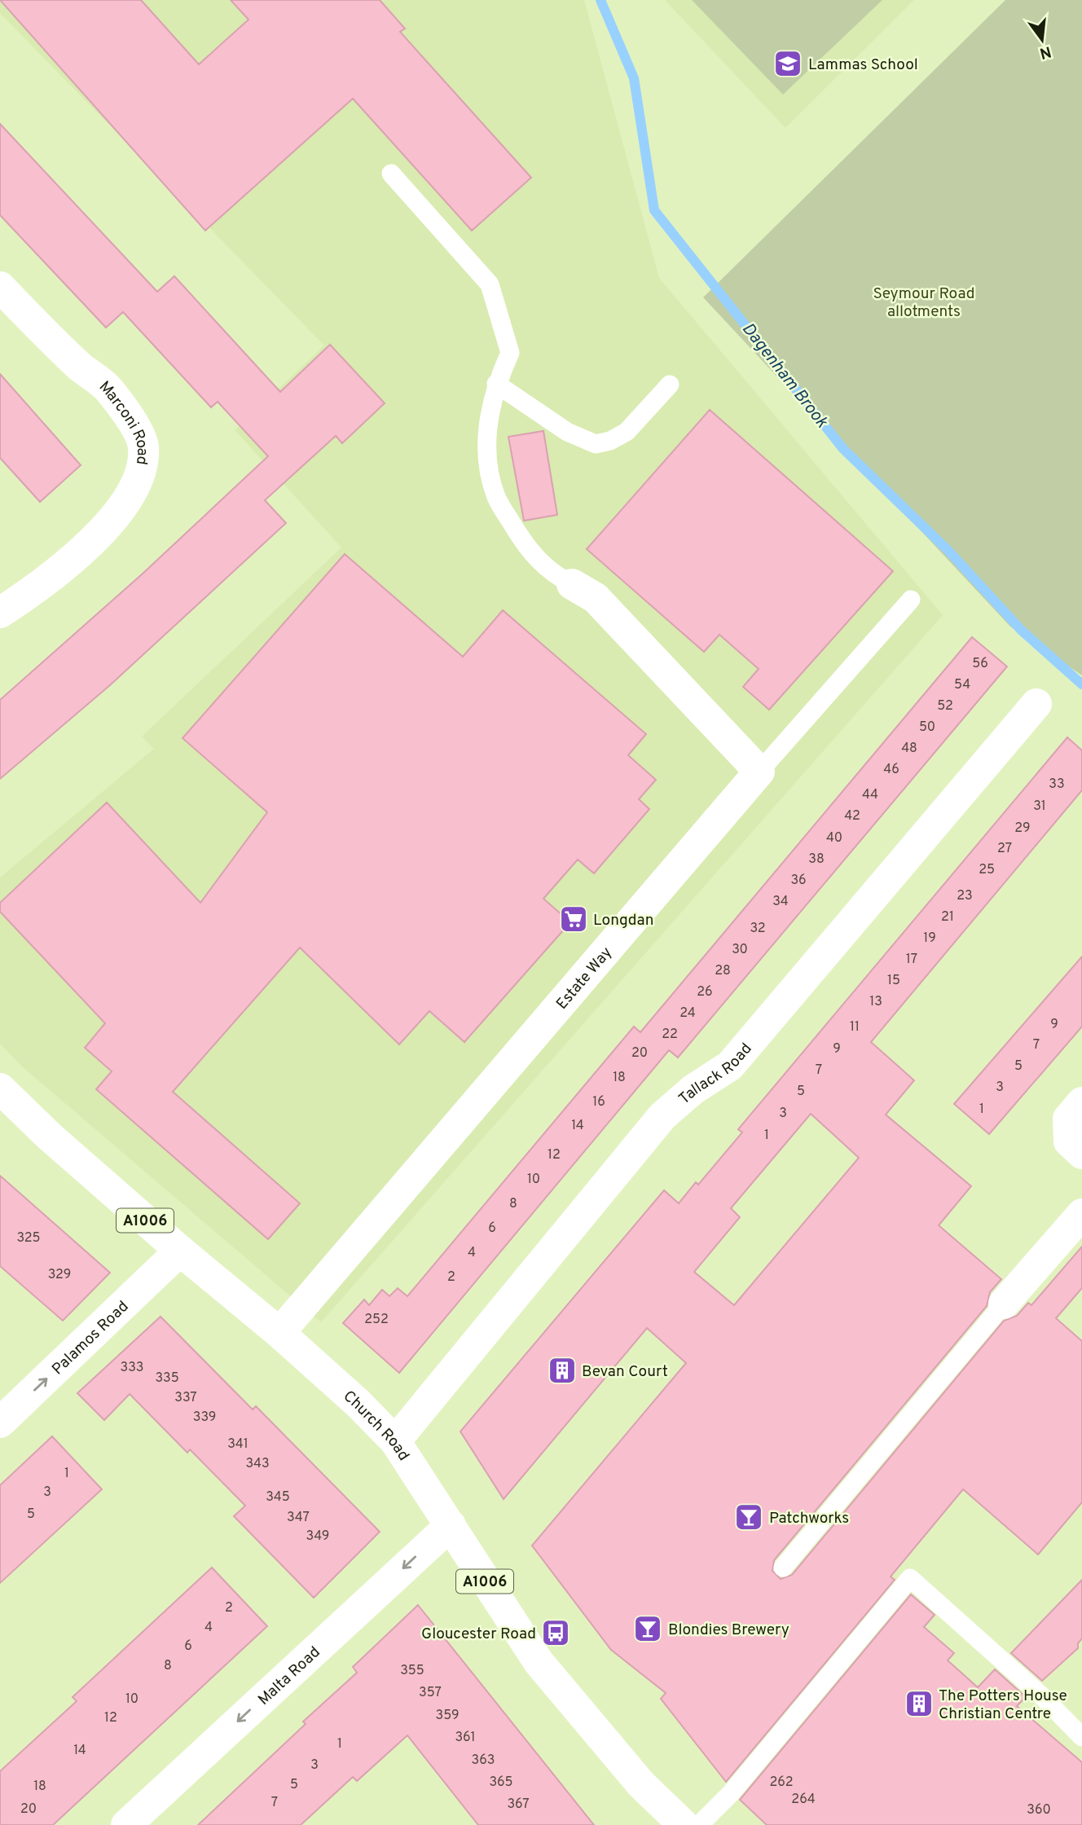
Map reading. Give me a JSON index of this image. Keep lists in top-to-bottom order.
{
  "streets": {
    "street": [
      "Marconi Road",
      "Estate Way",
      "Tallack Road",
      "A1006",
      "Palamos Road",
      "Church Road",
      "Malta Road"
    ]
  },
  "crossings": [
    ["Estate Way", "Church Road"],
    ["Tallack Road", "Church Road"],
    ["Palamos Road", "Church Road"],
    ["Church Road", "Malta Road"]
  ],
  "one_way": ["Palamos Road", "Malta Road"],
  "water": ["Dagenham Brook"],
  "parks": ["Seymour Road allotments"],
  "places": {
    "school or university": ["Lammas School"],
    "supermarket": ["Longdan"],
    "building": ["Bevan Court", "The Potters House Christian Centre"],
    "bar": ["Patchworks", "Blondies Brewery"],
    "bus stop": ["Gloucester Road"]
  },
  "house_numbers": [
    "56",
    "54",
    "52",
    "50",
    "48",
    "46",
    "33",
    "44",
    "31",
    "42",
    "29",
    "40",
    "27",
    "38",
    "25",
    "36",
    "23",
    "34",
    "21",
    "32",
    "19",
    "30",
    "17",
    "28",
    "15",
    "26",
    "13",
    "24",
    "9",
    "11",
    "22",
    "7",
    "9",
    "20",
    "5",
    "7",
    "18",
    "3",
    "5",
    "16",
    "1",
    "3",
    "14",
    "1",
    "12",
    "10",
    "8",
    "6",
    "325",
    "4",
    "329",
    "2",
    "252",
    "333",
    "335",
    "337",
    "339",
    "341",
    "343",
    "1",
    "3",
    "345",
    "5",
    "347",
    "349",
    "2",
    "4",
    "6",
    "8",
    "355",
    "357",
    "10",
    "359",
    "12",
    "361",
    "1",
    "14",
    "363",
    "3",
    "365",
    "262",
    "5",
    "18",
    "264",
    "7",
    "367",
    "20",
    "360"
  ],
  "north": "bottom"
}
